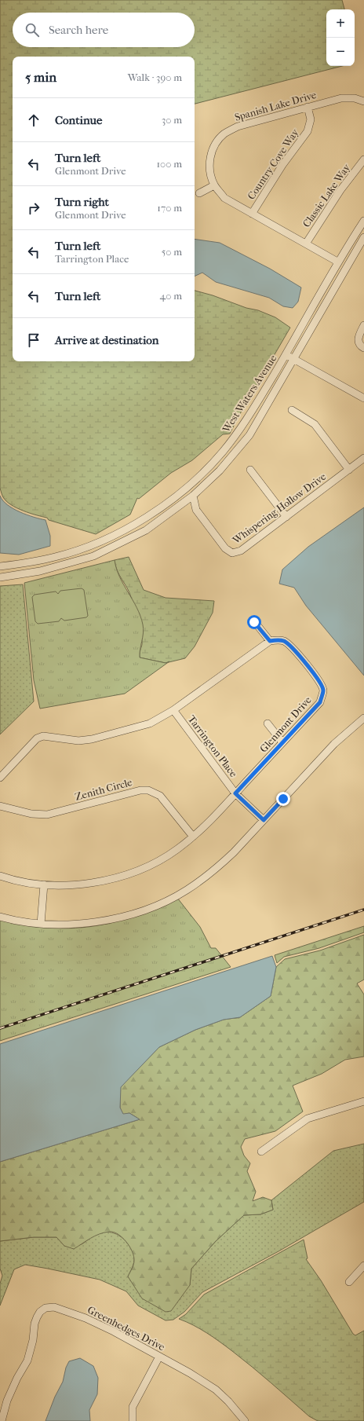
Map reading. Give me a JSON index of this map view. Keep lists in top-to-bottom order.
{
  "streets": {
    "street": [
      "Spanish Lake Drive",
      "Country Cove Way",
      "Classic Lake Way",
      "West Waters Avenue",
      "Whispering Hollow Drive",
      "Glenmont Drive",
      "Tarrington Place",
      "Zenith Circle",
      "Greenhedges Drive"
    ]
  },
  "crossings": [
    ["Spanish Lake Drive", "Country Cove Way"],
    ["Spanish Lake Drive", "Classic Lake Way"],
    ["Spanish Lake Drive", "West Waters Avenue"],
    ["West Waters Avenue", "Whispering Hollow Drive"],
    ["Glenmont Drive", "Tarrington Place"],
    ["Glenmont Drive", "Zenith Circle"]
  ],
  "page": {
    "map_buttons": ["+", "−"],
    "search": "Search here",
    "heading": ["5 min", "Walk · 390 m"],
    "list": [
      ["Continue", "30 m"],
      ["Turn left", "Glenmont Drive", "100 m"],
      ["Turn right", "Glenmont Drive", "170 m"],
      ["Turn left", "Tarrington Place", "50 m"],
      ["Turn left", "40 m"],
      "Arrive at destination"
    ]
  }
}
